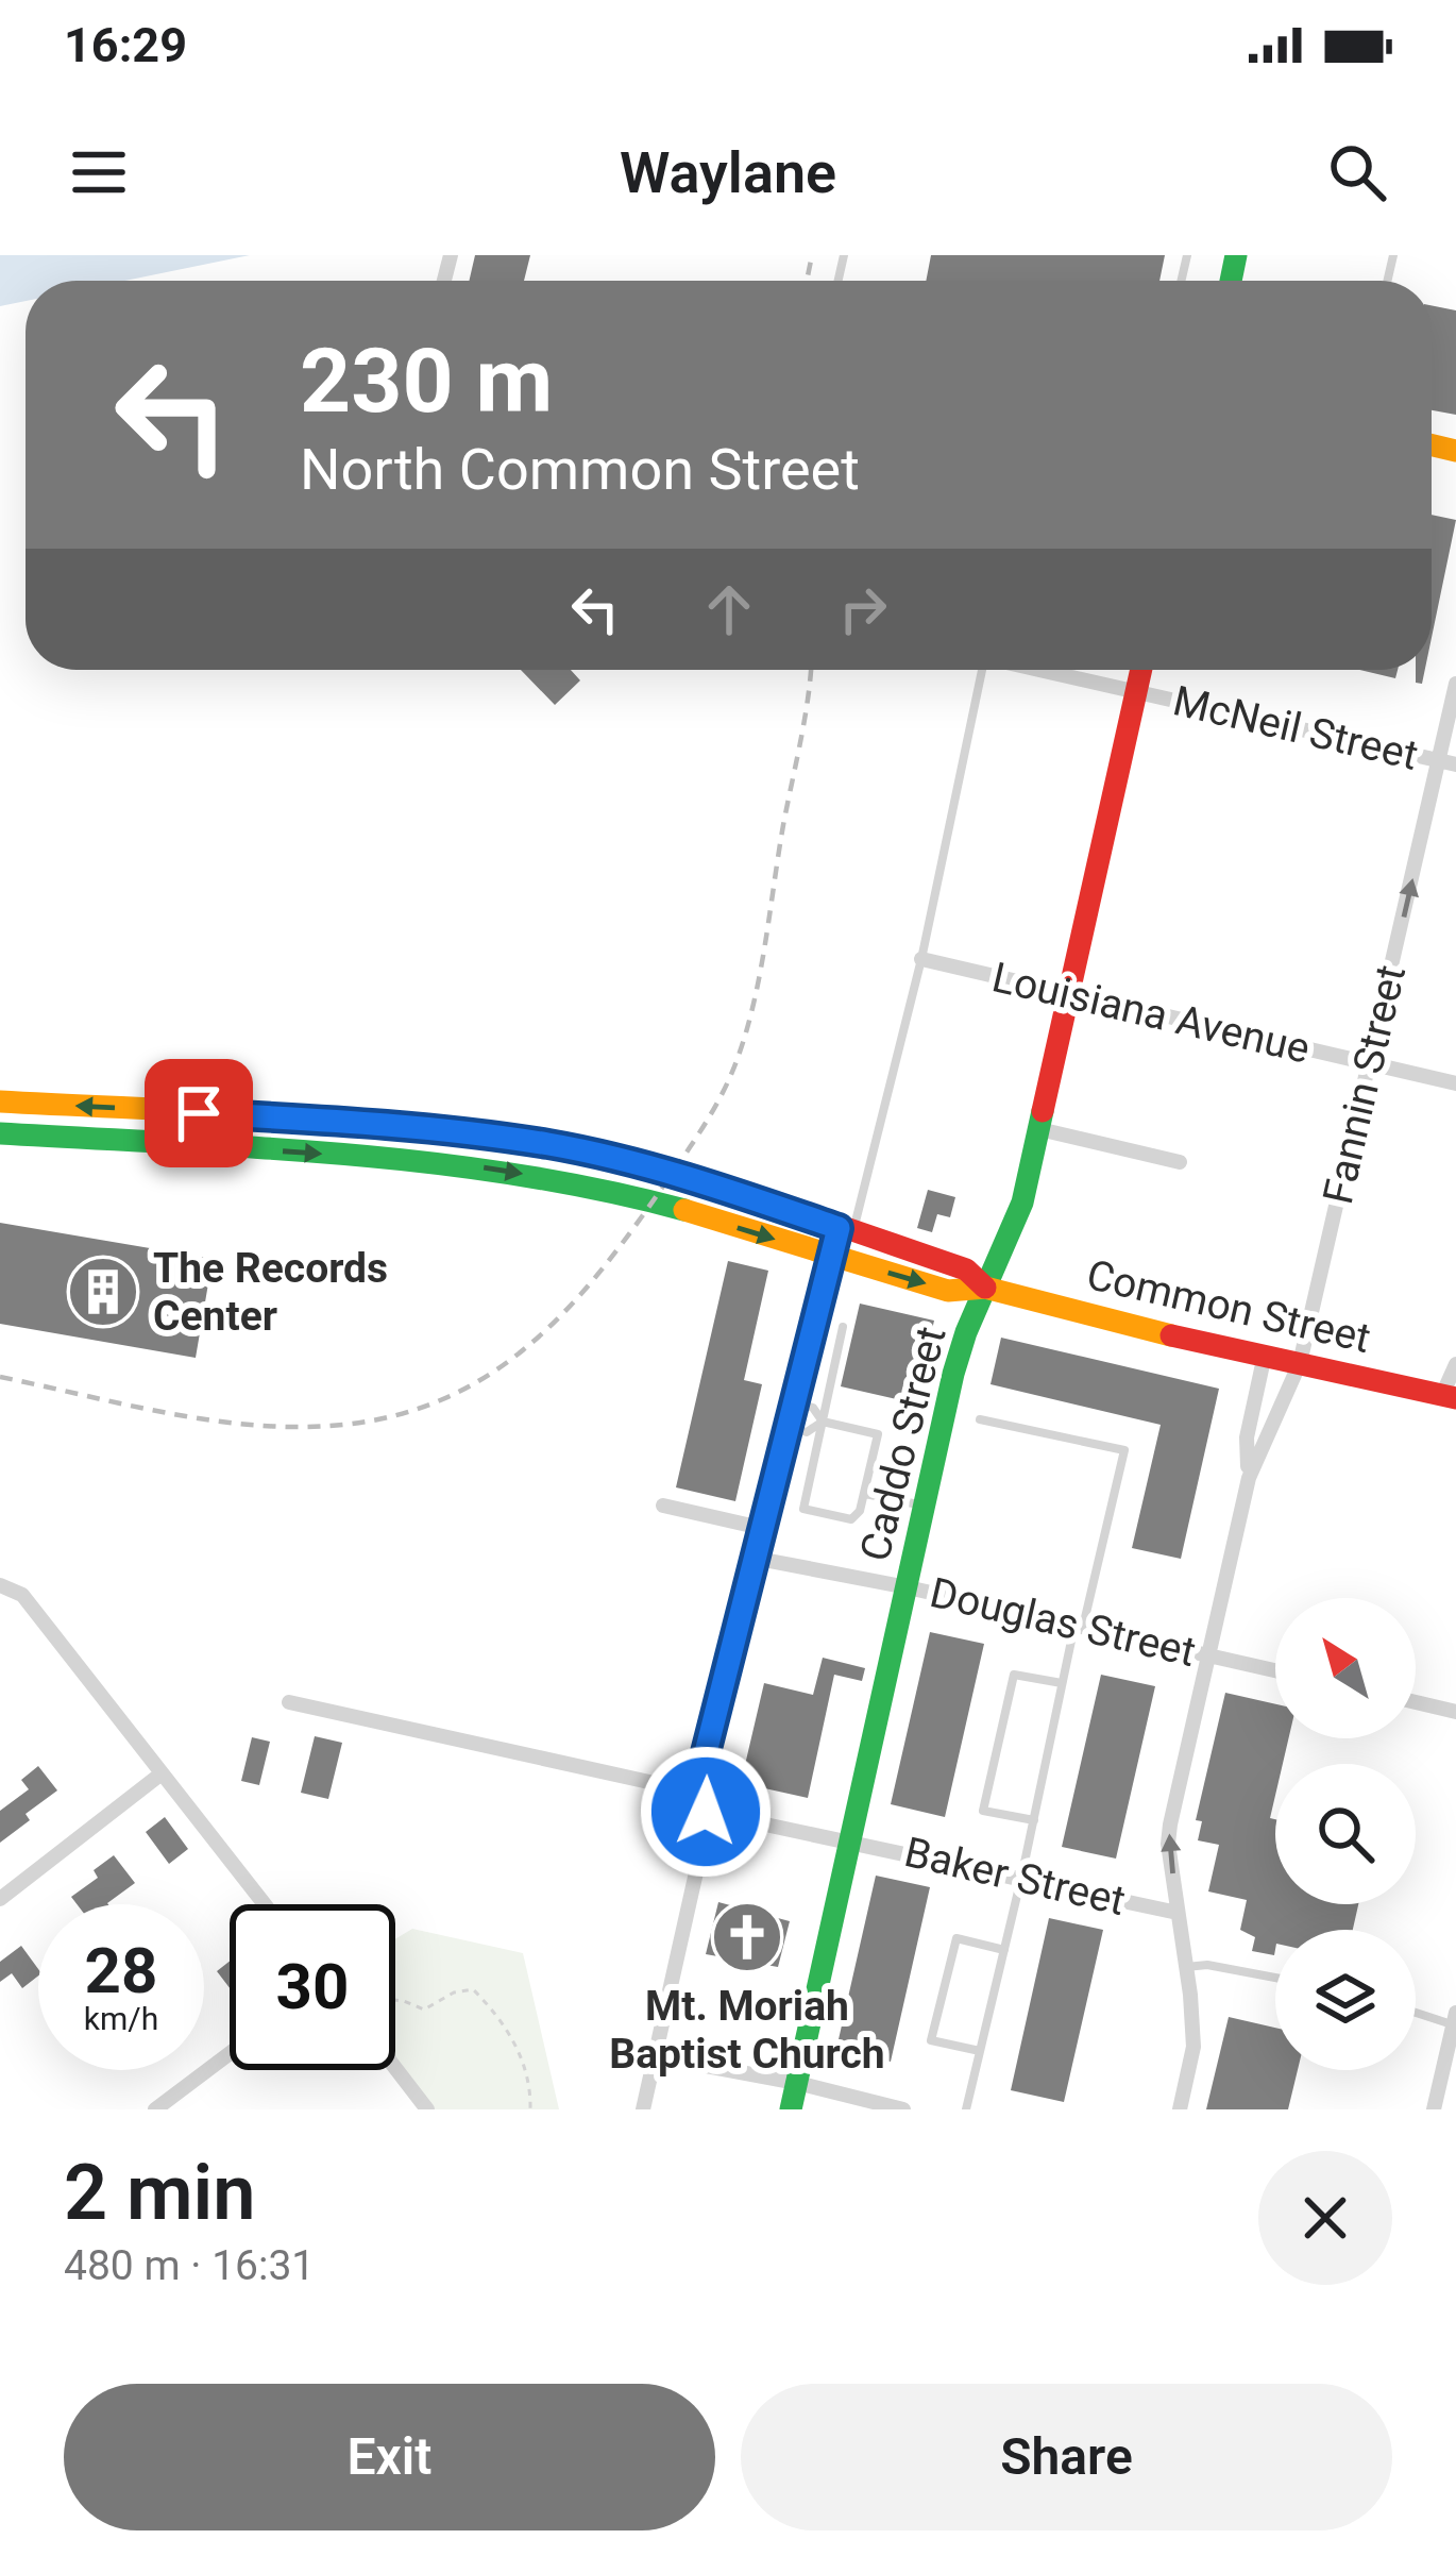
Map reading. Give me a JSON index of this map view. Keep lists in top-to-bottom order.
{
  "streets": {
    "main road": ["Common Street", "Caddo Street"],
    "street": [
      "McNeil Street",
      "Louisiana Avenue",
      "Fannin Street",
      "Douglas Street",
      "Baker Street"
    ]
  },
  "crossings": [
    ["McNeil Street", "Fannin Street"],
    ["McNeil Street", "Caddo Street"],
    ["Louisiana Avenue", "Fannin Street"],
    ["Louisiana Avenue", "Caddo Street"],
    ["Fannin Street", "Common Street"],
    ["Fannin Street", "Douglas Street"],
    ["Fannin Street", "Baker Street"],
    ["Common Street", "Caddo Street"],
    ["Caddo Street", "Douglas Street"],
    ["Caddo Street", "Baker Street"]
  ],
  "one_way": ["Fannin Street"],
  "places": {
    "building": ["The Records Center"],
    "church": ["Mt. Moriah Baptist Church"]
  },
  "north": "top left",
  "page": {
    "status": "16:29",
    "header": "Waylane",
    "turn": ["230 m", "North Common Street"],
    "speed": "28 km/h",
    "limit": "30",
    "heading": ["2 min", "480 m · 16:31"],
    "buttons": ["Exit", "Share"]
  }
}
